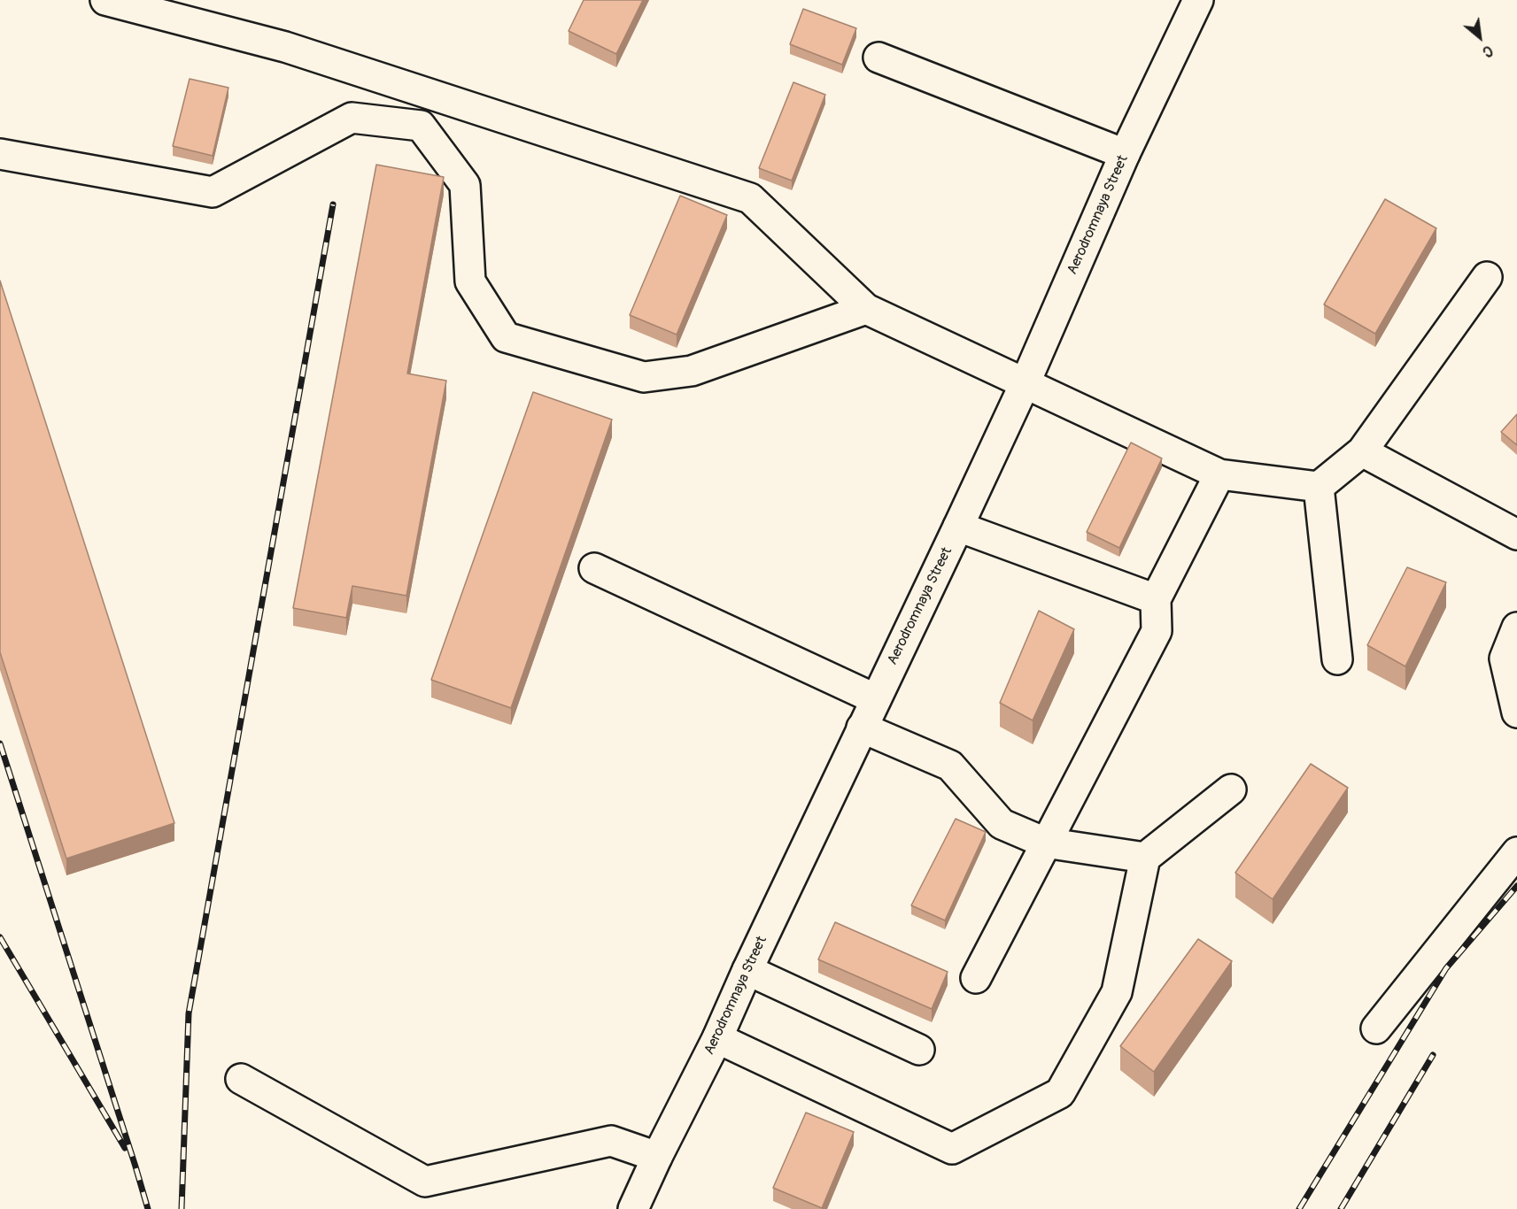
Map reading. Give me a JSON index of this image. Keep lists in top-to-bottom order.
{
  "streets": {
    "main road": ["Aerodromnaya Street"]
  },
  "north": "bottom right"
}
